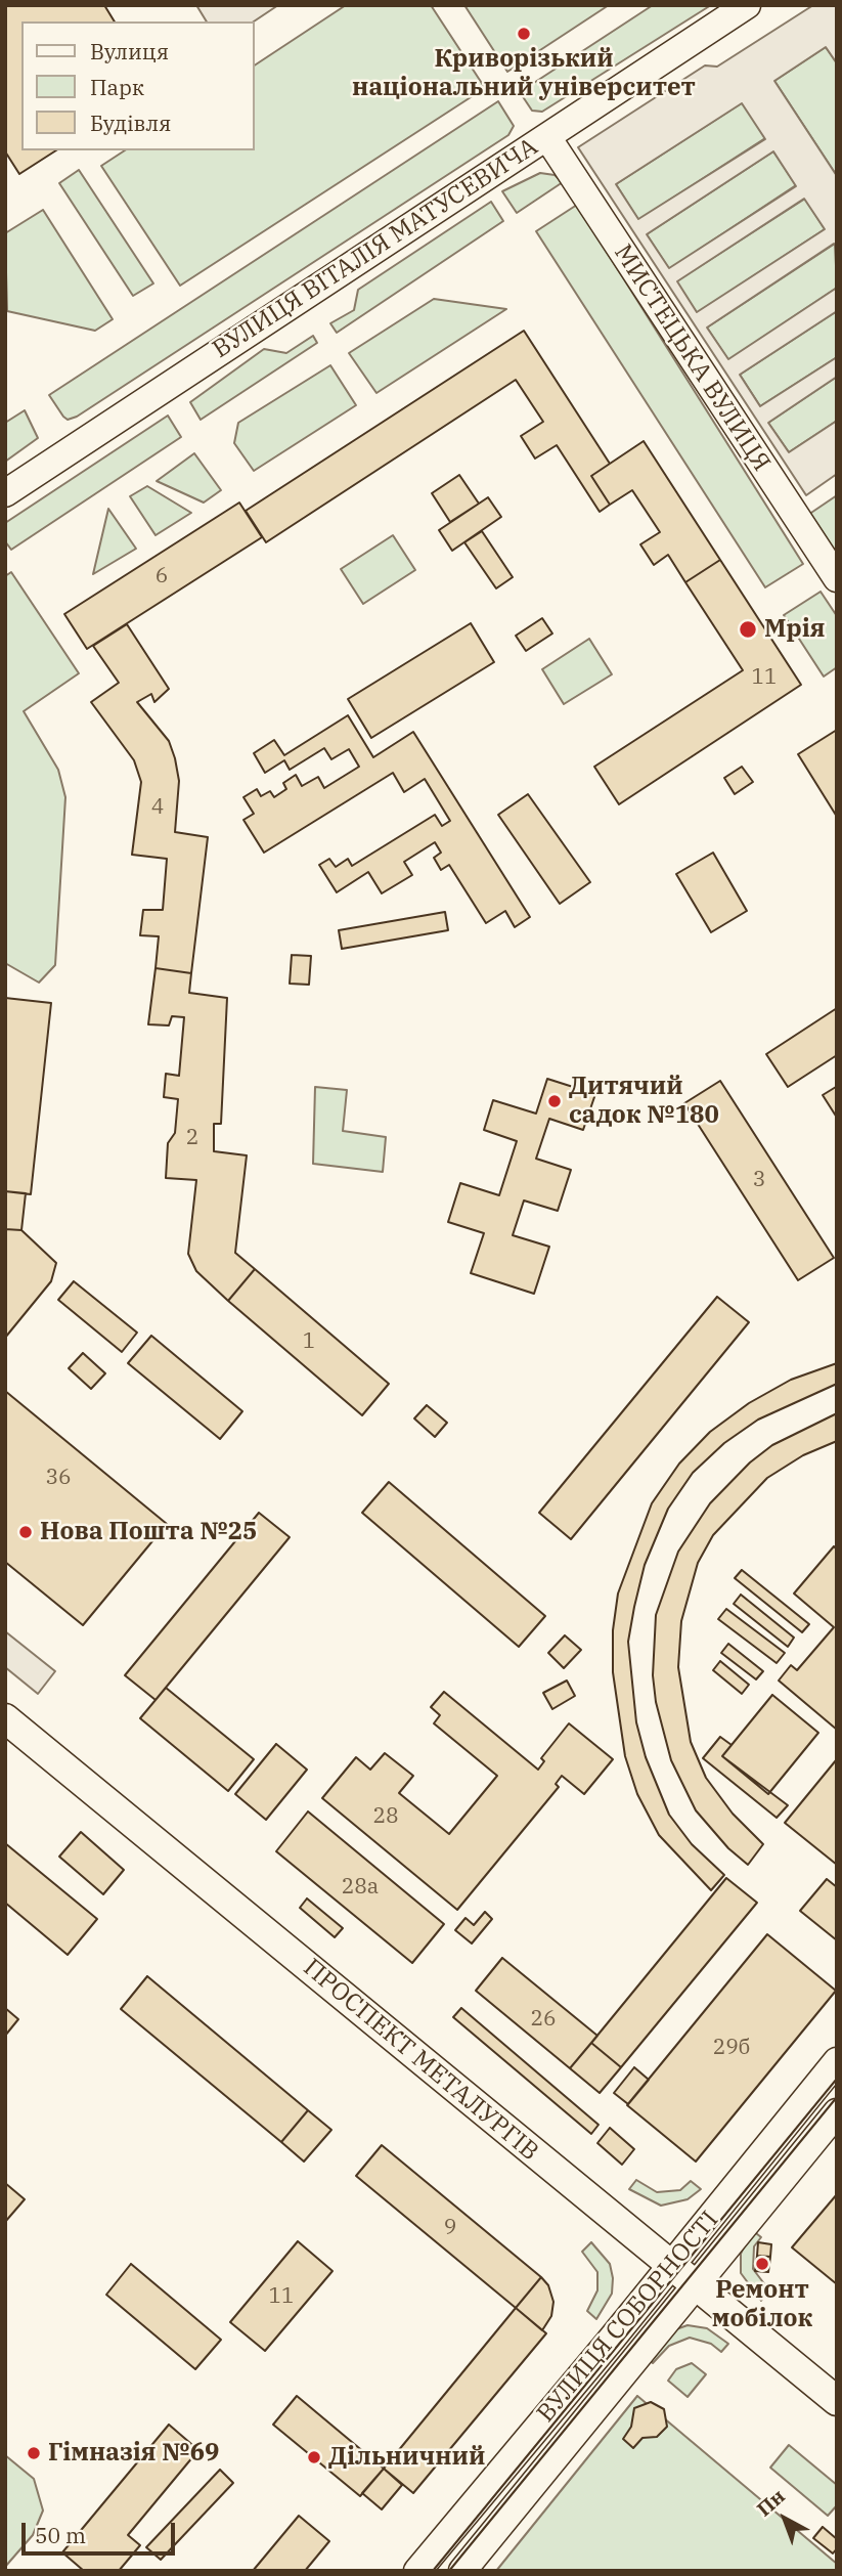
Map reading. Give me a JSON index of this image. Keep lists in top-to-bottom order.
{
  "streets": {
    "main road": ["ПРОСПЕКТ МЕТАЛУРГІВ"],
    "street": ["ВУЛИЦЯ ВІТАЛІЯ МАТУСЕВИЧА", "МИСТЕЦЬКА ВУЛИЦЯ", "ВУЛИЦЯ СОБОРНОСТІ"]
  },
  "crossings": [
    ["ВУЛИЦЯ ВІТАЛІЯ МАТУСЕВИЧА", "МИСТЕЦЬКА ВУЛИЦЯ"],
    ["ПРОСПЕКТ МЕТАЛУРГІВ", "ВУЛИЦЯ СОБОРНОСТІ"]
  ],
  "places": [
    "Криворізький національний університет",
    "Мрія",
    "Дитячий садок №180",
    "Нова Пошта №25",
    "Ремонт мобілок",
    "Гімназія №69",
    "Дільничний"
  ],
  "house_numbers": [
    "6",
    "11",
    "4",
    "2",
    "3",
    "1",
    "36",
    "28",
    "28а",
    "26",
    "29б",
    "9",
    "11"
  ],
  "legend": ["Вулиця", "Парк", "Будівля"],
  "scale_bar": "50 m",
  "north": "top left"
}
